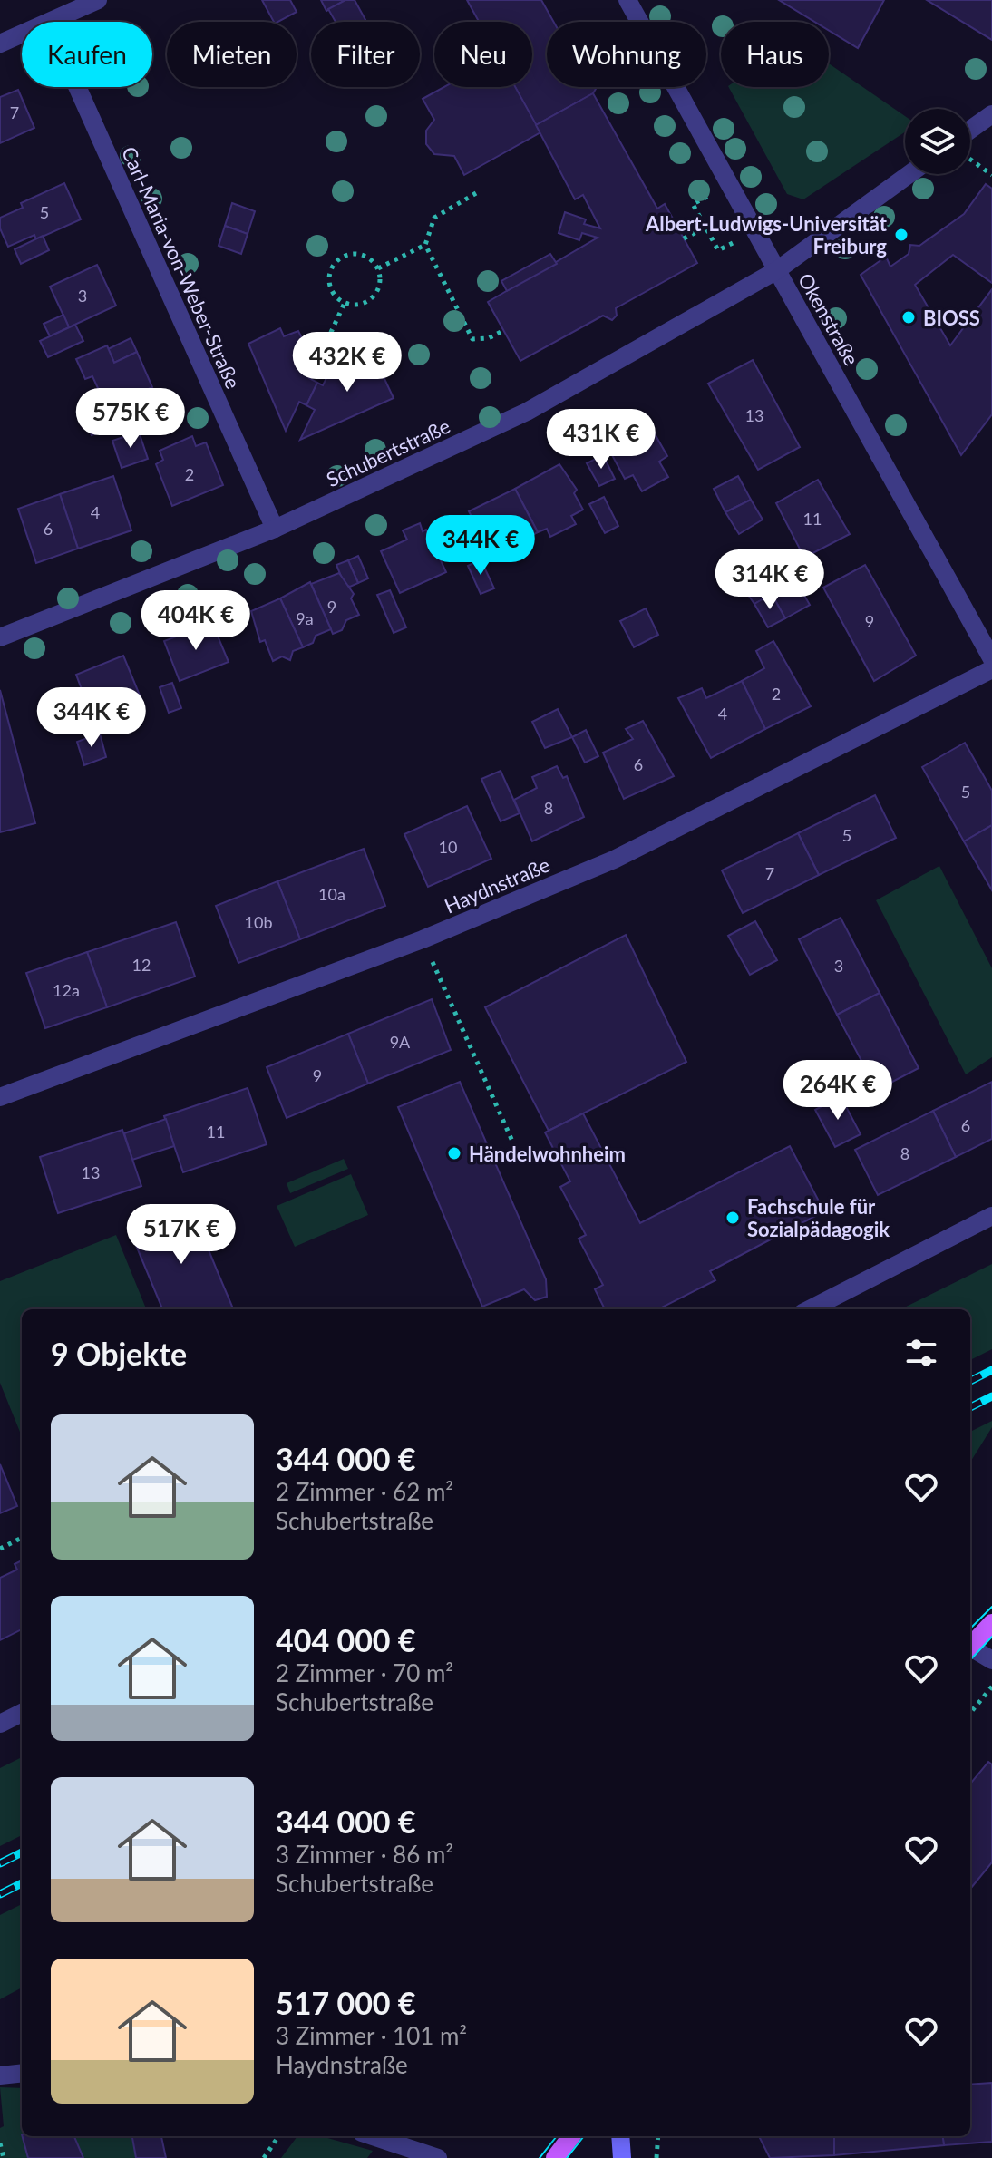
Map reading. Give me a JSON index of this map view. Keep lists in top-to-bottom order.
{
  "streets": {
    "street": [
      "Carl-Maria-von-Weber-Straße",
      "Okenstraße",
      "Schubertstraße",
      "Haydnstraße"
    ]
  },
  "crossings": [
    ["Carl-Maria-von-Weber-Straße", "Schubertstraße"],
    ["Okenstraße", "Schubertstraße"]
  ],
  "places": [
    "Albert-Ludwigs-Universität Freiburg",
    "BIOSS",
    "Händelwohnheim",
    "Fachschule für Sozialpädagogik"
  ],
  "house_numbers": [
    "7",
    "5",
    "3",
    "13",
    "2",
    "4",
    "11",
    "6",
    "9",
    "9a",
    "9",
    "2",
    "4",
    "6",
    "5",
    "8",
    "5",
    "10",
    "7",
    "10a",
    "10b",
    "12",
    "3",
    "12a",
    "9A",
    "9",
    "6",
    "11",
    "8",
    "13"
  ],
  "page": {
    "chip": [
      "Kaufen",
      "Mieten",
      "Filter",
      "Neu",
      "Wohnung",
      "Haus"
    ],
    "price": [
      "432K €",
      "575K €",
      "431K €",
      "344K €",
      "314K €",
      "404K €",
      "344K €",
      "264K €",
      "517K €"
    ],
    "heading": "9 Objekte",
    "list": [
      {
        "name": "344 000 €",
        "note": "2 Zimmer · 62 m² · Schubertstraße"
      },
      {
        "name": "404 000 €",
        "note": "2 Zimmer · 70 m² · Schubertstraße"
      },
      {
        "name": "344 000 €",
        "note": "3 Zimmer · 86 m² · Schubertstraße"
      },
      {
        "name": "517 000 €",
        "note": "3 Zimmer · 101 m² · Haydnstraße"
      }
    ]
  }
}
